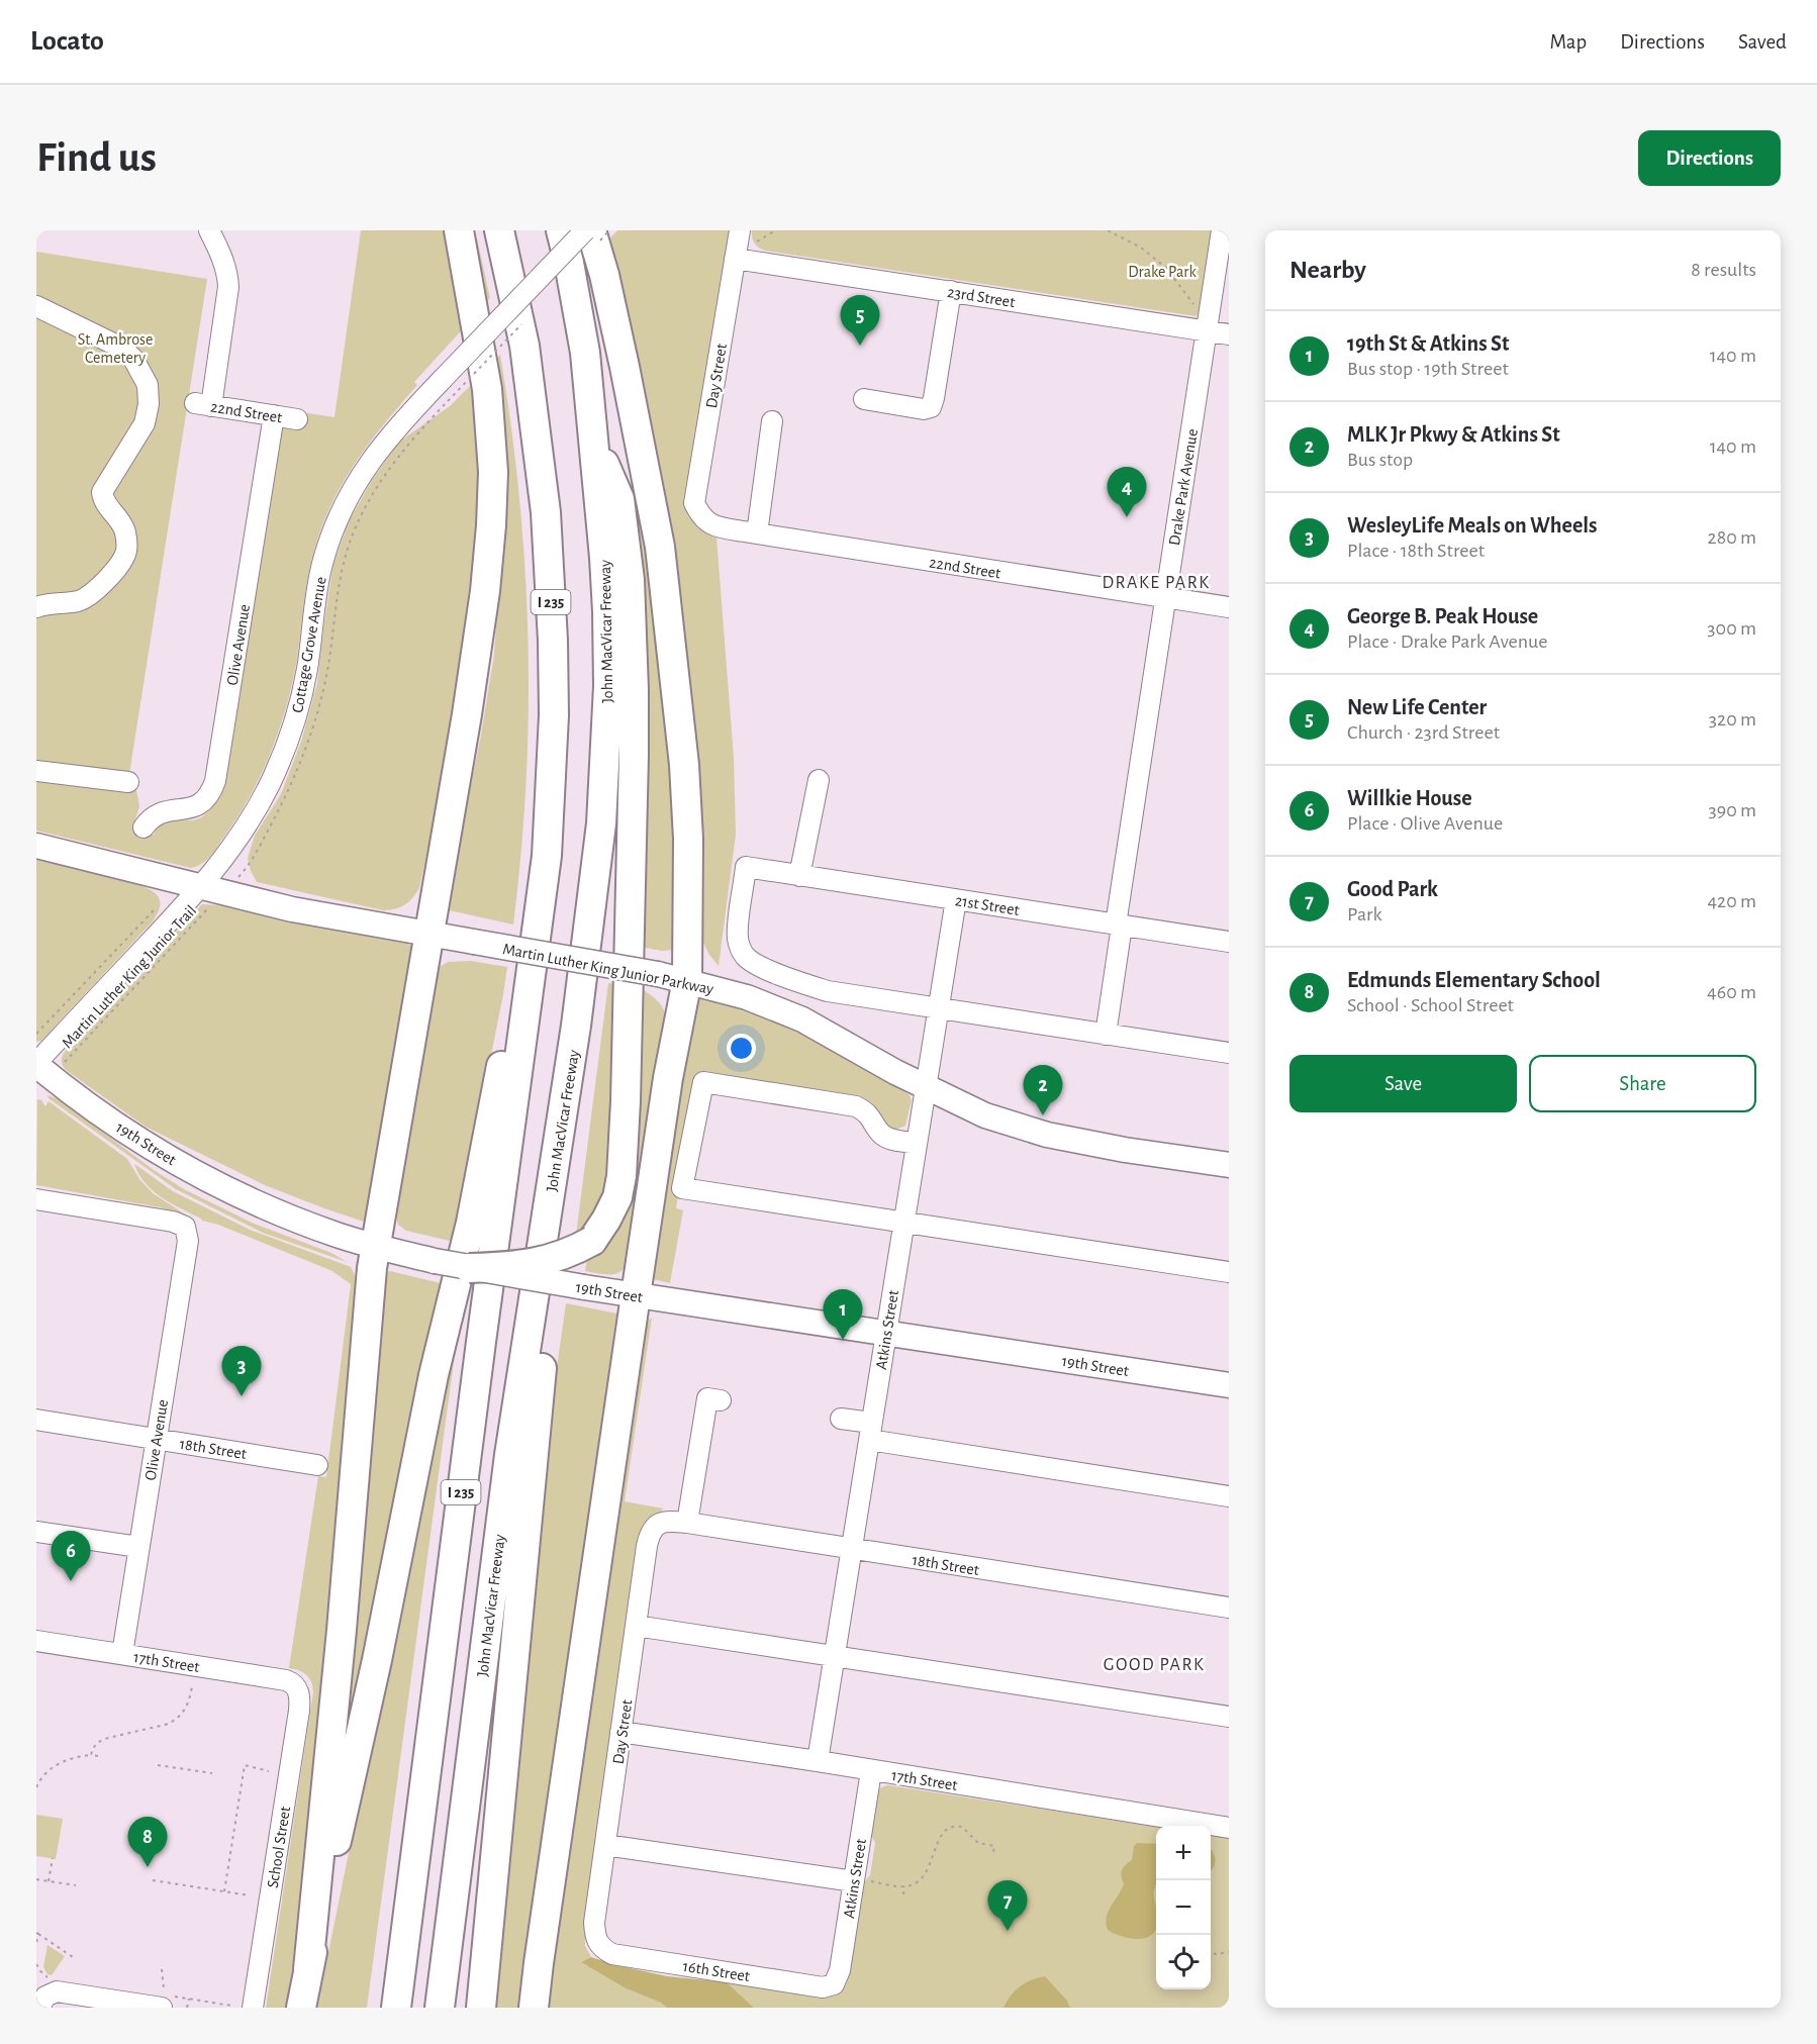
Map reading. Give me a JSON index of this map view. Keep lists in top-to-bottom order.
{
  "streets": {
    "highway": ["I 235", "John MacVicar Freeway"],
    "main road": ["Martin Luther King Junior Parkway", "19th Street"],
    "street": [
      "23rd Street",
      "Day Street",
      "22nd Street",
      "Drake Park Avenue",
      "Olive Avenue",
      "Cottage Grove Avenue",
      "21st Street",
      "Atkins Street",
      "18th Street",
      "17th Street",
      "School Street",
      "16th Street"
    ],
    "path": ["Martin Luther King Junior Trail"]
  },
  "crossings": [
    ["23rd Street", "Day Street"],
    ["23rd Street", "Drake Park Avenue"],
    ["Day Street", "22nd Street"],
    ["Day Street", "18th Street"],
    ["Day Street", "17th Street"],
    ["Day Street", "16th Street"],
    ["22nd Street", "Drake Park Avenue"],
    ["22nd Street", "Olive Avenue"],
    ["Drake Park Avenue", "21st Street"],
    ["Olive Avenue", "18th Street"],
    ["Olive Avenue", "17th Street"],
    ["Cottage Grove Avenue", "Martin Luther King Junior Parkway"],
    ["Cottage Grove Avenue", "Martin Luther King Junior Trail"],
    ["Cottage Grove Avenue", "19th Street"],
    ["21st Street", "Atkins Street"],
    ["Martin Luther King Junior Parkway", "Martin Luther King Junior Trail"],
    ["Martin Luther King Junior Parkway", "Atkins Street"],
    ["19th Street", "Atkins Street"],
    ["Atkins Street", "18th Street"],
    ["Atkins Street", "17th Street"],
    ["Atkins Street", "16th Street"],
    ["17th Street", "School Street"]
  ],
  "districts": ["DRAKE PARK", "GOOD PARK"],
  "parks": ["Drake Park", "St. Ambrose Cemetery"],
  "page": {
    "header": "Locato",
    "nav": ["Map", "Directions", "Saved"],
    "buttons": [
      "Directions",
      ["Save", "Share"]
    ],
    "title": "Find us",
    "heading": ["Nearby", "8 results"],
    "pins": [
      "5",
      "4",
      "2",
      "1",
      "3",
      "6",
      "8",
      "7"
    ],
    "list": [
      {
        "mark": "1",
        "name": "19th St & Atkins St",
        "note": "Bus stop · 19th Street",
        "value": "140 m"
      },
      {
        "mark": "2",
        "name": "MLK Jr Pkwy & Atkins St",
        "note": "Bus stop",
        "value": "140 m"
      },
      {
        "mark": "3",
        "name": "WesleyLife Meals on Wheels",
        "note": "Place · 18th Street",
        "value": "280 m"
      },
      {
        "mark": "4",
        "name": "George B. Peak House",
        "note": "Place · Drake Park Avenue",
        "value": "300 m"
      },
      {
        "mark": "5",
        "name": "New Life Center",
        "note": "Church · 23rd Street",
        "value": "320 m"
      },
      {
        "mark": "6",
        "name": "Willkie House",
        "note": "Place · Olive Avenue",
        "value": "390 m"
      },
      {
        "mark": "7",
        "name": "Good Park",
        "note": "Park",
        "value": "420 m"
      },
      {
        "mark": "8",
        "name": "Edmunds Elementary School",
        "note": "School · School Street",
        "value": "460 m"
      }
    ],
    "map_buttons": ["+", "−"]
  }
}
